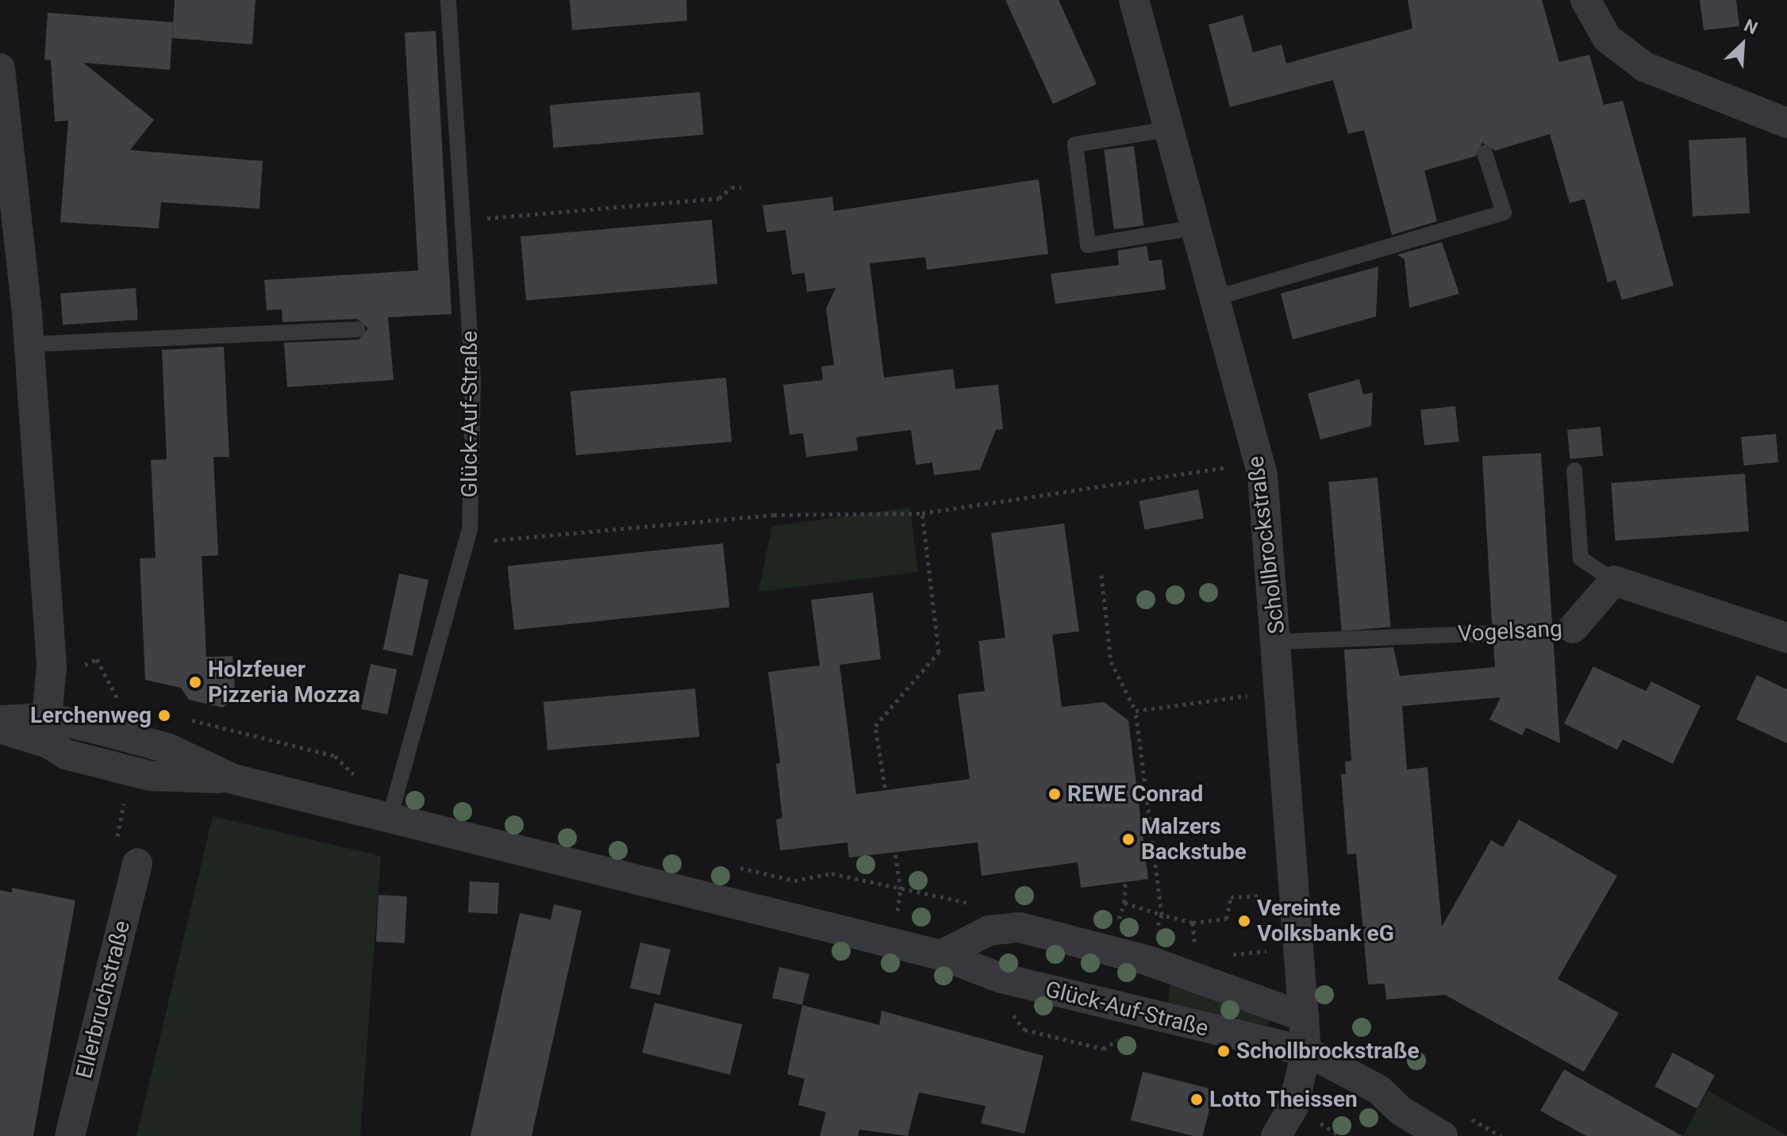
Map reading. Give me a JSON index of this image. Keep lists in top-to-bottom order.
{
  "streets": {
    "street": [
      "Glück-Auf-Straße",
      "Schollbrockstraße",
      "Vogelsang",
      "Ellerbruchstraße"
    ]
  },
  "crossings": [
    ["Glück-Auf-Straße", "Schollbrockstraße"],
    ["Schollbrockstraße", "Vogelsang"]
  ],
  "places": [
    "Holzfeuer Pizzeria Mozza",
    "Lerchenweg",
    "REWE Conrad",
    "Malzers Backstube",
    "Vereinte Volksbank eG",
    "Schollbrockstraße",
    "Lotto Theissen"
  ],
  "north": "top right"
}
